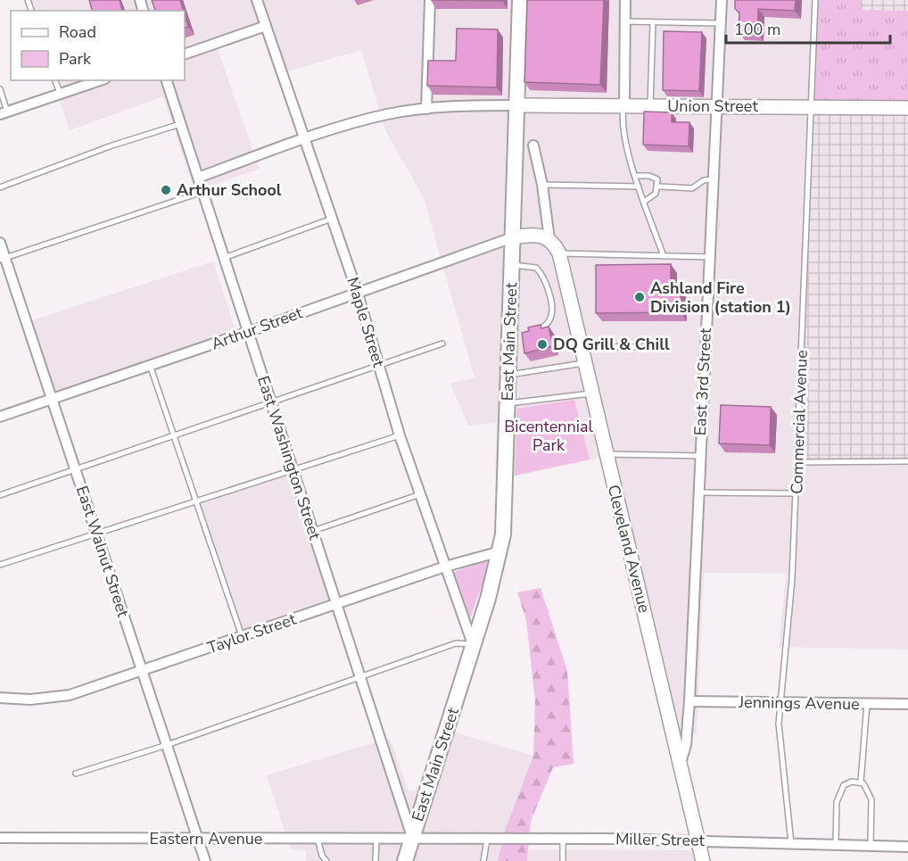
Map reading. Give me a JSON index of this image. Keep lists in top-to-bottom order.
{
  "streets": {
    "main road": ["Union Street", "East Main Street", "Cleveland Avenue"],
    "street": [
      "Maple Street",
      "Arthur Street",
      "East 3rd Street",
      "East Washington Street",
      "East Walnut Street",
      "Taylor Street",
      "Jennings Avenue",
      "Eastern Avenue",
      "Miller Street"
    ],
    "lane": ["Commercial Avenue"]
  },
  "crossings": [
    ["Union Street", "East Main Street"],
    ["Union Street", "East 3rd Street"],
    ["Union Street", "Commercial Avenue"],
    ["Maple Street", "Arthur Street"],
    ["Maple Street", "East Main Street"],
    ["Maple Street", "Taylor Street"],
    ["Arthur Street", "East Main Street"],
    ["Arthur Street", "East Washington Street"],
    ["Arthur Street", "East Walnut Street"],
    ["East Main Street", "East Washington Street"],
    ["East Main Street", "Taylor Street"],
    ["East Main Street", "Eastern Avenue"],
    ["East Main Street", "Miller Street"],
    ["East 3rd Street", "Cleveland Avenue"],
    ["East 3rd Street", "Jennings Avenue"],
    ["Commercial Avenue", "Jennings Avenue"],
    ["Commercial Avenue", "Miller Street"],
    ["East Washington Street", "Taylor Street"],
    ["East Washington Street", "Eastern Avenue"],
    ["East Washington Street", "Miller Street"],
    ["Cleveland Avenue", "Miller Street"],
    ["East Walnut Street", "Taylor Street"],
    ["East Walnut Street", "Eastern Avenue"],
    ["Eastern Avenue", "Miller Street"]
  ],
  "parks": ["Bicentennial Park"],
  "places": ["Arthur School", "Ashland Fire Division (station 1)", "DQ Grill & Chill"],
  "legend": ["Road", "Park"],
  "scale_bar": "100 m"
}
